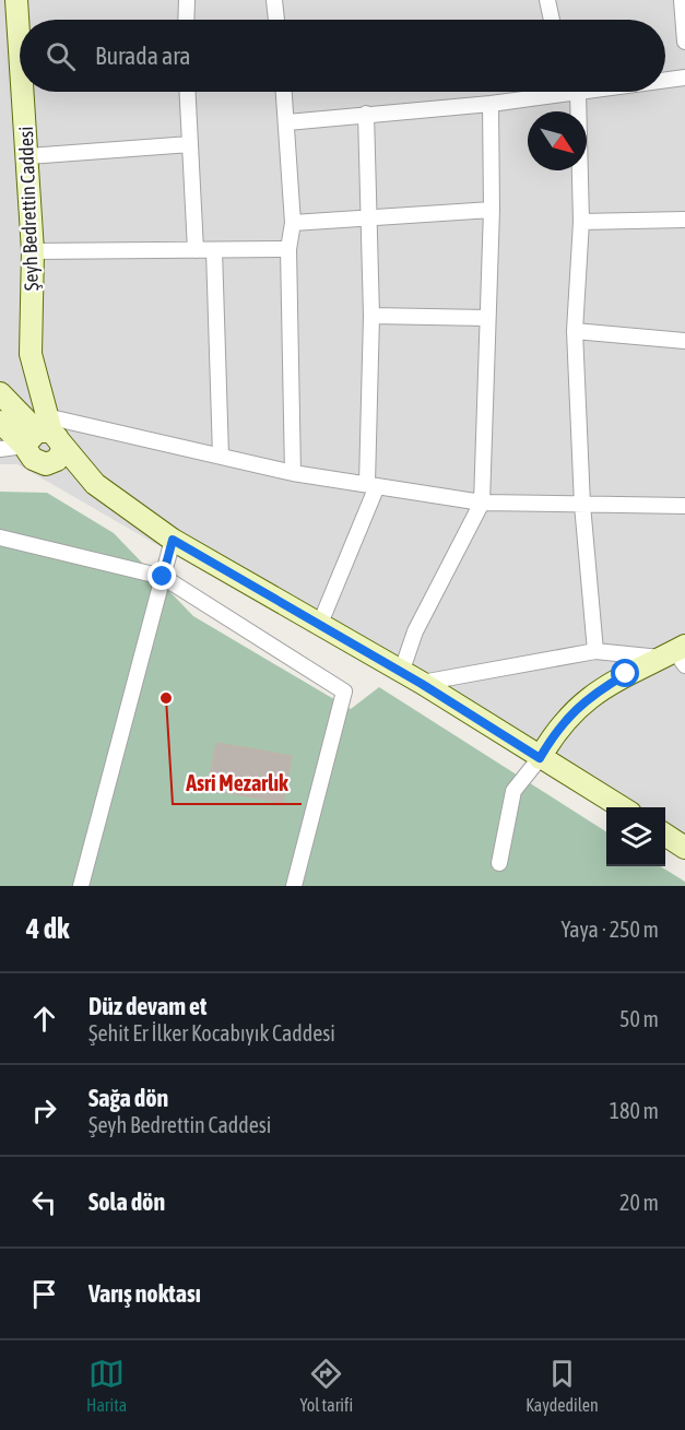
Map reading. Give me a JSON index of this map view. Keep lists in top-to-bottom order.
{
  "streets": {
    "main road": ["Şeyh Bedrettin Caddesi"]
  },
  "places": ["Asri Mezarlık"],
  "north": "bottom right",
  "page": {
    "search": "Burada ara",
    "heading": ["4 dk", "Yaya · 250 m"],
    "list": [
      ["Düz devam et", "Şehit Er İlker Kocabıyık Caddesi", "50 m"],
      ["Sağa dön", "Şeyh Bedrettin Caddesi", "180 m"],
      ["Sola dön", "20 m"],
      "Varış noktası"
    ],
    "nav": ["Harita", "Yol tarifi", "Kaydedilen"]
  }
}
